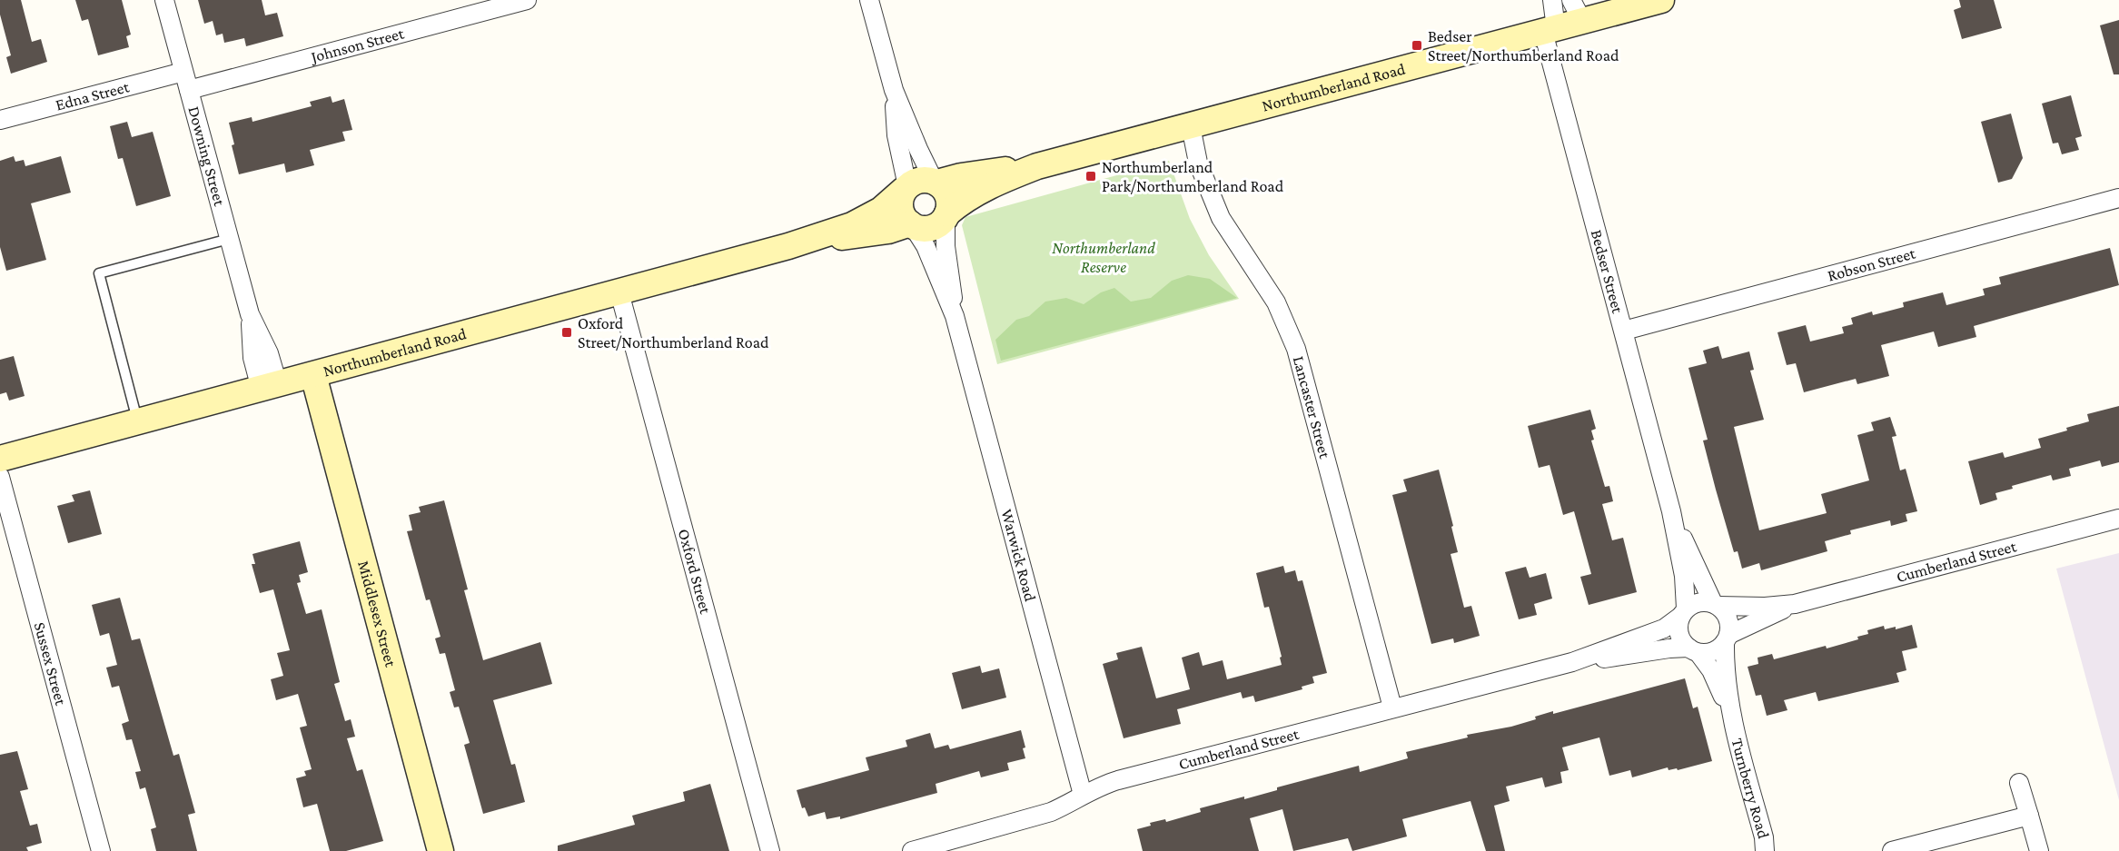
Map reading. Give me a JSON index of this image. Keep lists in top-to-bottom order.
{
  "streets": {
    "street": [
      "Johnson Street",
      "Northumberland Road",
      "Edna Street",
      "Downing Street",
      "Robson Street",
      "Bedser Street",
      "Lancaster Street",
      "Warwick Road",
      "Cumberland Street",
      "Oxford Street",
      "Middlesex Street",
      "Sussex Street",
      "Turnberry Road"
    ]
  },
  "crossings": [
    ["Johnson Street", "Downing Street"],
    ["Northumberland Road", "Downing Street"],
    ["Northumberland Road", "Bedser Street"],
    ["Northumberland Road", "Lancaster Street"],
    ["Northumberland Road", "Warwick Road"],
    ["Northumberland Road", "Oxford Street"],
    ["Northumberland Road", "Middlesex Street"],
    ["Edna Street", "Downing Street"],
    ["Robson Street", "Bedser Street"],
    ["Bedser Street", "Cumberland Street"],
    ["Bedser Street", "Turnberry Road"],
    ["Lancaster Street", "Cumberland Street"],
    ["Warwick Road", "Cumberland Street"],
    ["Cumberland Street", "Turnberry Road"]
  ],
  "parks": ["Northumberland Reserve"],
  "places": {
    "transit": ["Bedser Street/Northumberland Road", "Northumberland Park/Northumberland Road", "Oxford Street/Northumberland Road"]
  }
}
